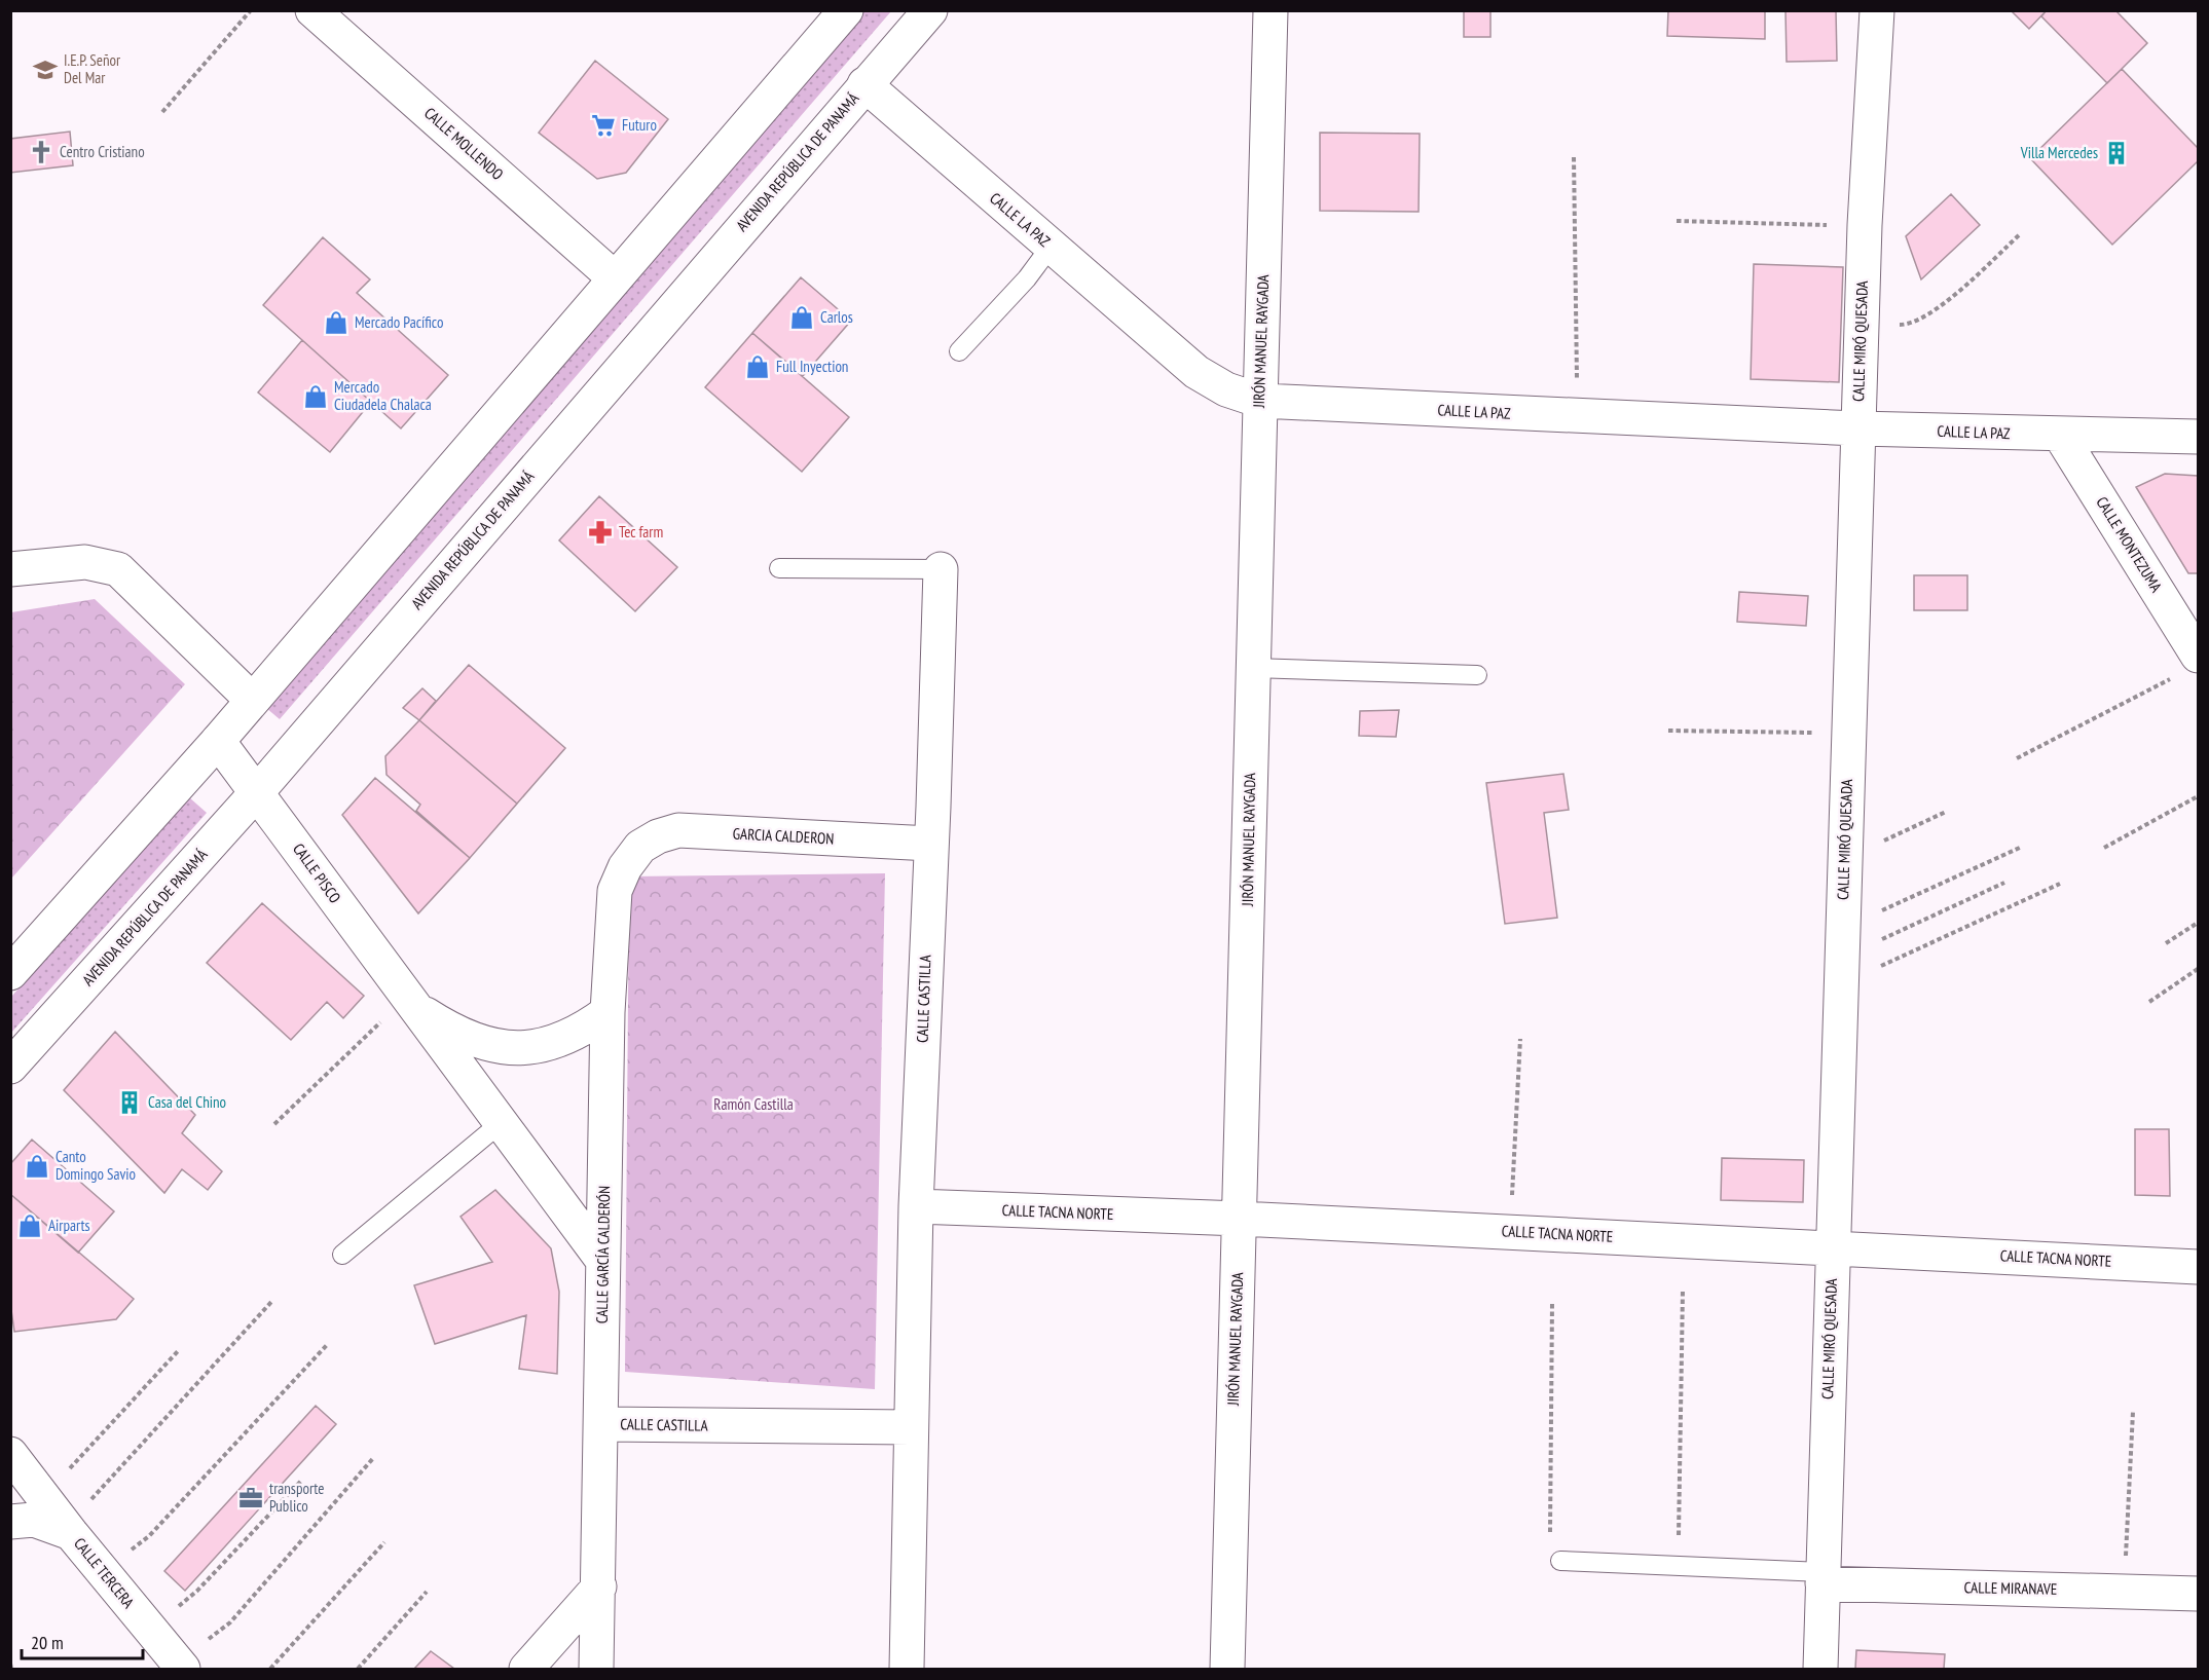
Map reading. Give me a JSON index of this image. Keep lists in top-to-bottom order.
{
  "streets": {
    "street": [
      "CALLE MOLLENDO",
      "AVENIDA REPÚBLICA DE PANAMÁ",
      "CALLE LA PAZ",
      "JIRÓN MANUEL RAYGADA",
      "CALLE MIRÓ QUESADA",
      "CALLE MONTEZUMA",
      "GARCIA CALDERON",
      "CALLE PISCO",
      "CALLE CASTILLA",
      "CALLE TACNA NORTE",
      "CALLE GARCÍA CALDERÓN",
      "CALLE TERCERA",
      "CALLE MIRANAVE"
    ]
  },
  "crossings": [
    ["AVENIDA REPÚBLICA DE PANAMÁ", "CALLE LA PAZ"],
    ["AVENIDA REPÚBLICA DE PANAMÁ", "CALLE PISCO"],
    ["CALLE LA PAZ", "JIRÓN MANUEL RAYGADA"],
    ["CALLE LA PAZ", "CALLE MIRÓ QUESADA"],
    ["CALLE LA PAZ", "CALLE MONTEZUMA"],
    ["JIRÓN MANUEL RAYGADA", "CALLE TACNA NORTE"],
    ["CALLE MIRÓ QUESADA", "CALLE TACNA NORTE"],
    ["CALLE MIRÓ QUESADA", "CALLE MIRANAVE"],
    ["GARCIA CALDERON", "CALLE CASTILLA"],
    ["GARCIA CALDERON", "CALLE GARCÍA CALDERÓN"],
    ["CALLE PISCO", "CALLE GARCÍA CALDERÓN"],
    ["CALLE CASTILLA", "CALLE TACNA NORTE"],
    ["CALLE CASTILLA", "CALLE GARCÍA CALDERÓN"]
  ],
  "parks": ["Ramón Castilla"],
  "places": {
    "school or university": ["I.E.P. Señor Del Mar"],
    "supermarket": ["Futuro"],
    "church": ["Centro Cristiano"],
    "building": ["Villa Mercedes", "Casa del Chino"],
    "shop": [
      "Carlos",
      "Mercado Pacífico",
      "Full Inyection",
      "Mercado Ciudadela Chalaca",
      "Canto Domingo Savio",
      "Airparts"
    ],
    "pharmacy": ["Tec farm"],
    "office": ["transporte Publico"]
  },
  "scale_bar": "20 m"
}
